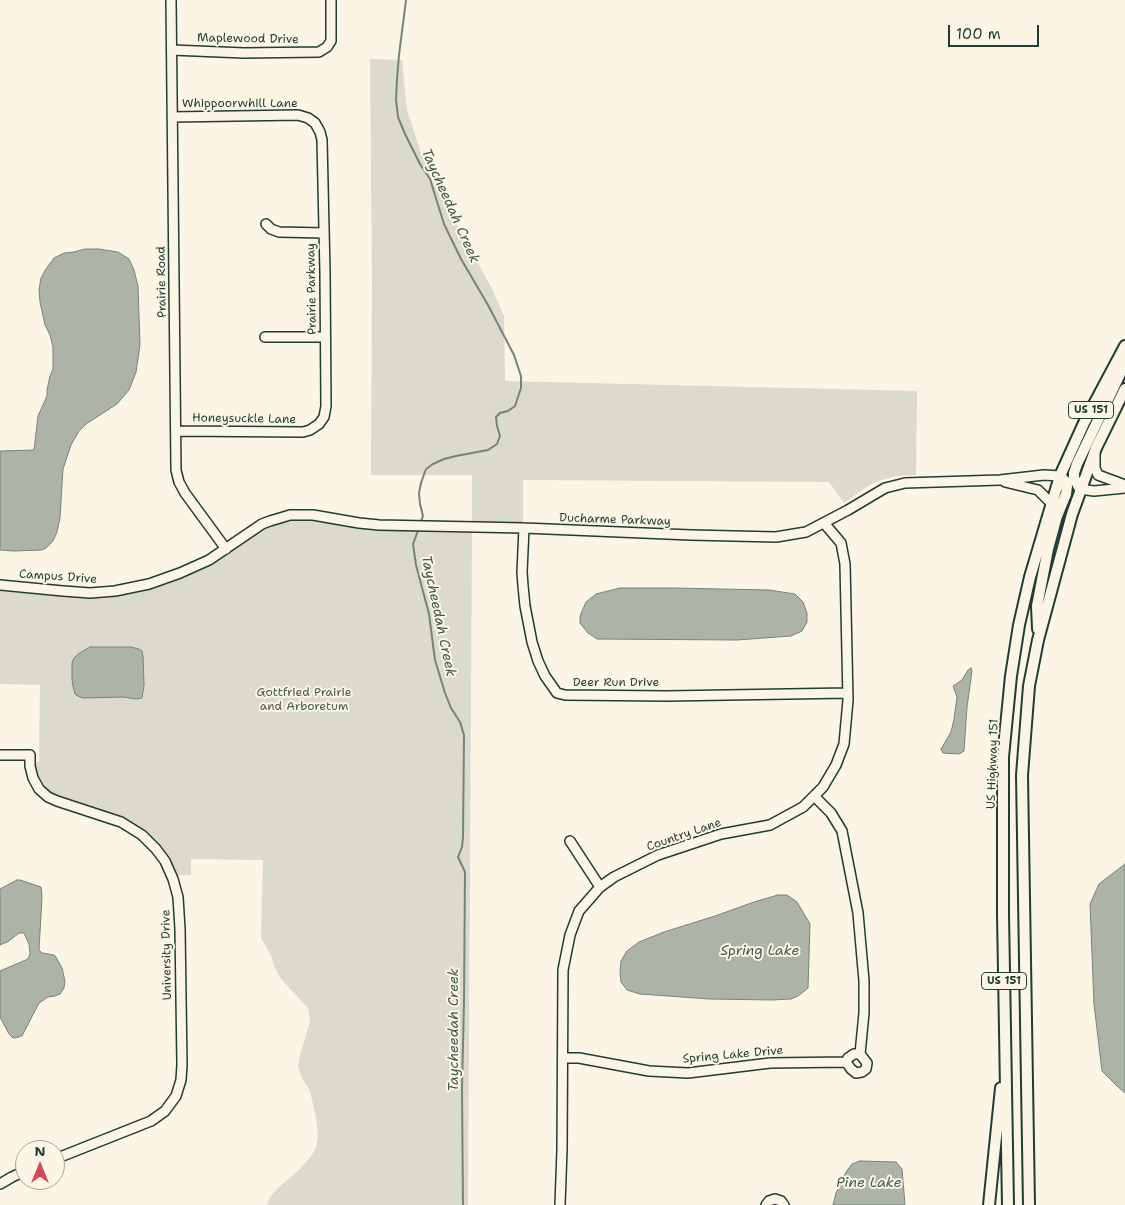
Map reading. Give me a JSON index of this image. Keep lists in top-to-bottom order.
{
  "streets": {
    "main road": ["US 151", "US Highway 151"],
    "street": [
      "Maplewood Drive",
      "Whippoorwhill Lane",
      "Prairie Road",
      "Prairie Parkway",
      "Honeysuckle Lane",
      "Ducharme Parkway",
      "Campus Drive",
      "Deer Run Drive",
      "Country Lane",
      "University Drive",
      "Spring Lake Drive"
    ]
  },
  "crossings": [
    ["Maplewood Drive", "Prairie Road"],
    ["Whippoorwhill Lane", "Prairie Road"],
    ["Whippoorwhill Lane", "Prairie Parkway"],
    ["Prairie Road", "Honeysuckle Lane"],
    ["Prairie Road", "Ducharme Parkway"],
    ["Prairie Road", "Campus Drive"],
    ["Prairie Parkway", "Honeysuckle Lane"],
    ["Ducharme Parkway", "Campus Drive"],
    ["Ducharme Parkway", "Deer Run Drive"],
    ["Ducharme Parkway", "US Highway 151"],
    ["Ducharme Parkway", "Country Lane"],
    ["Deer Run Drive", "Country Lane"],
    ["Country Lane", "Spring Lake Drive"]
  ],
  "water": ["Taycheedah Creek", "Spring Lake", "Pine Lake"],
  "parks": ["Gottfried Prairie and Arboretum"],
  "scale_bar": "100 m",
  "north": "top"
}
